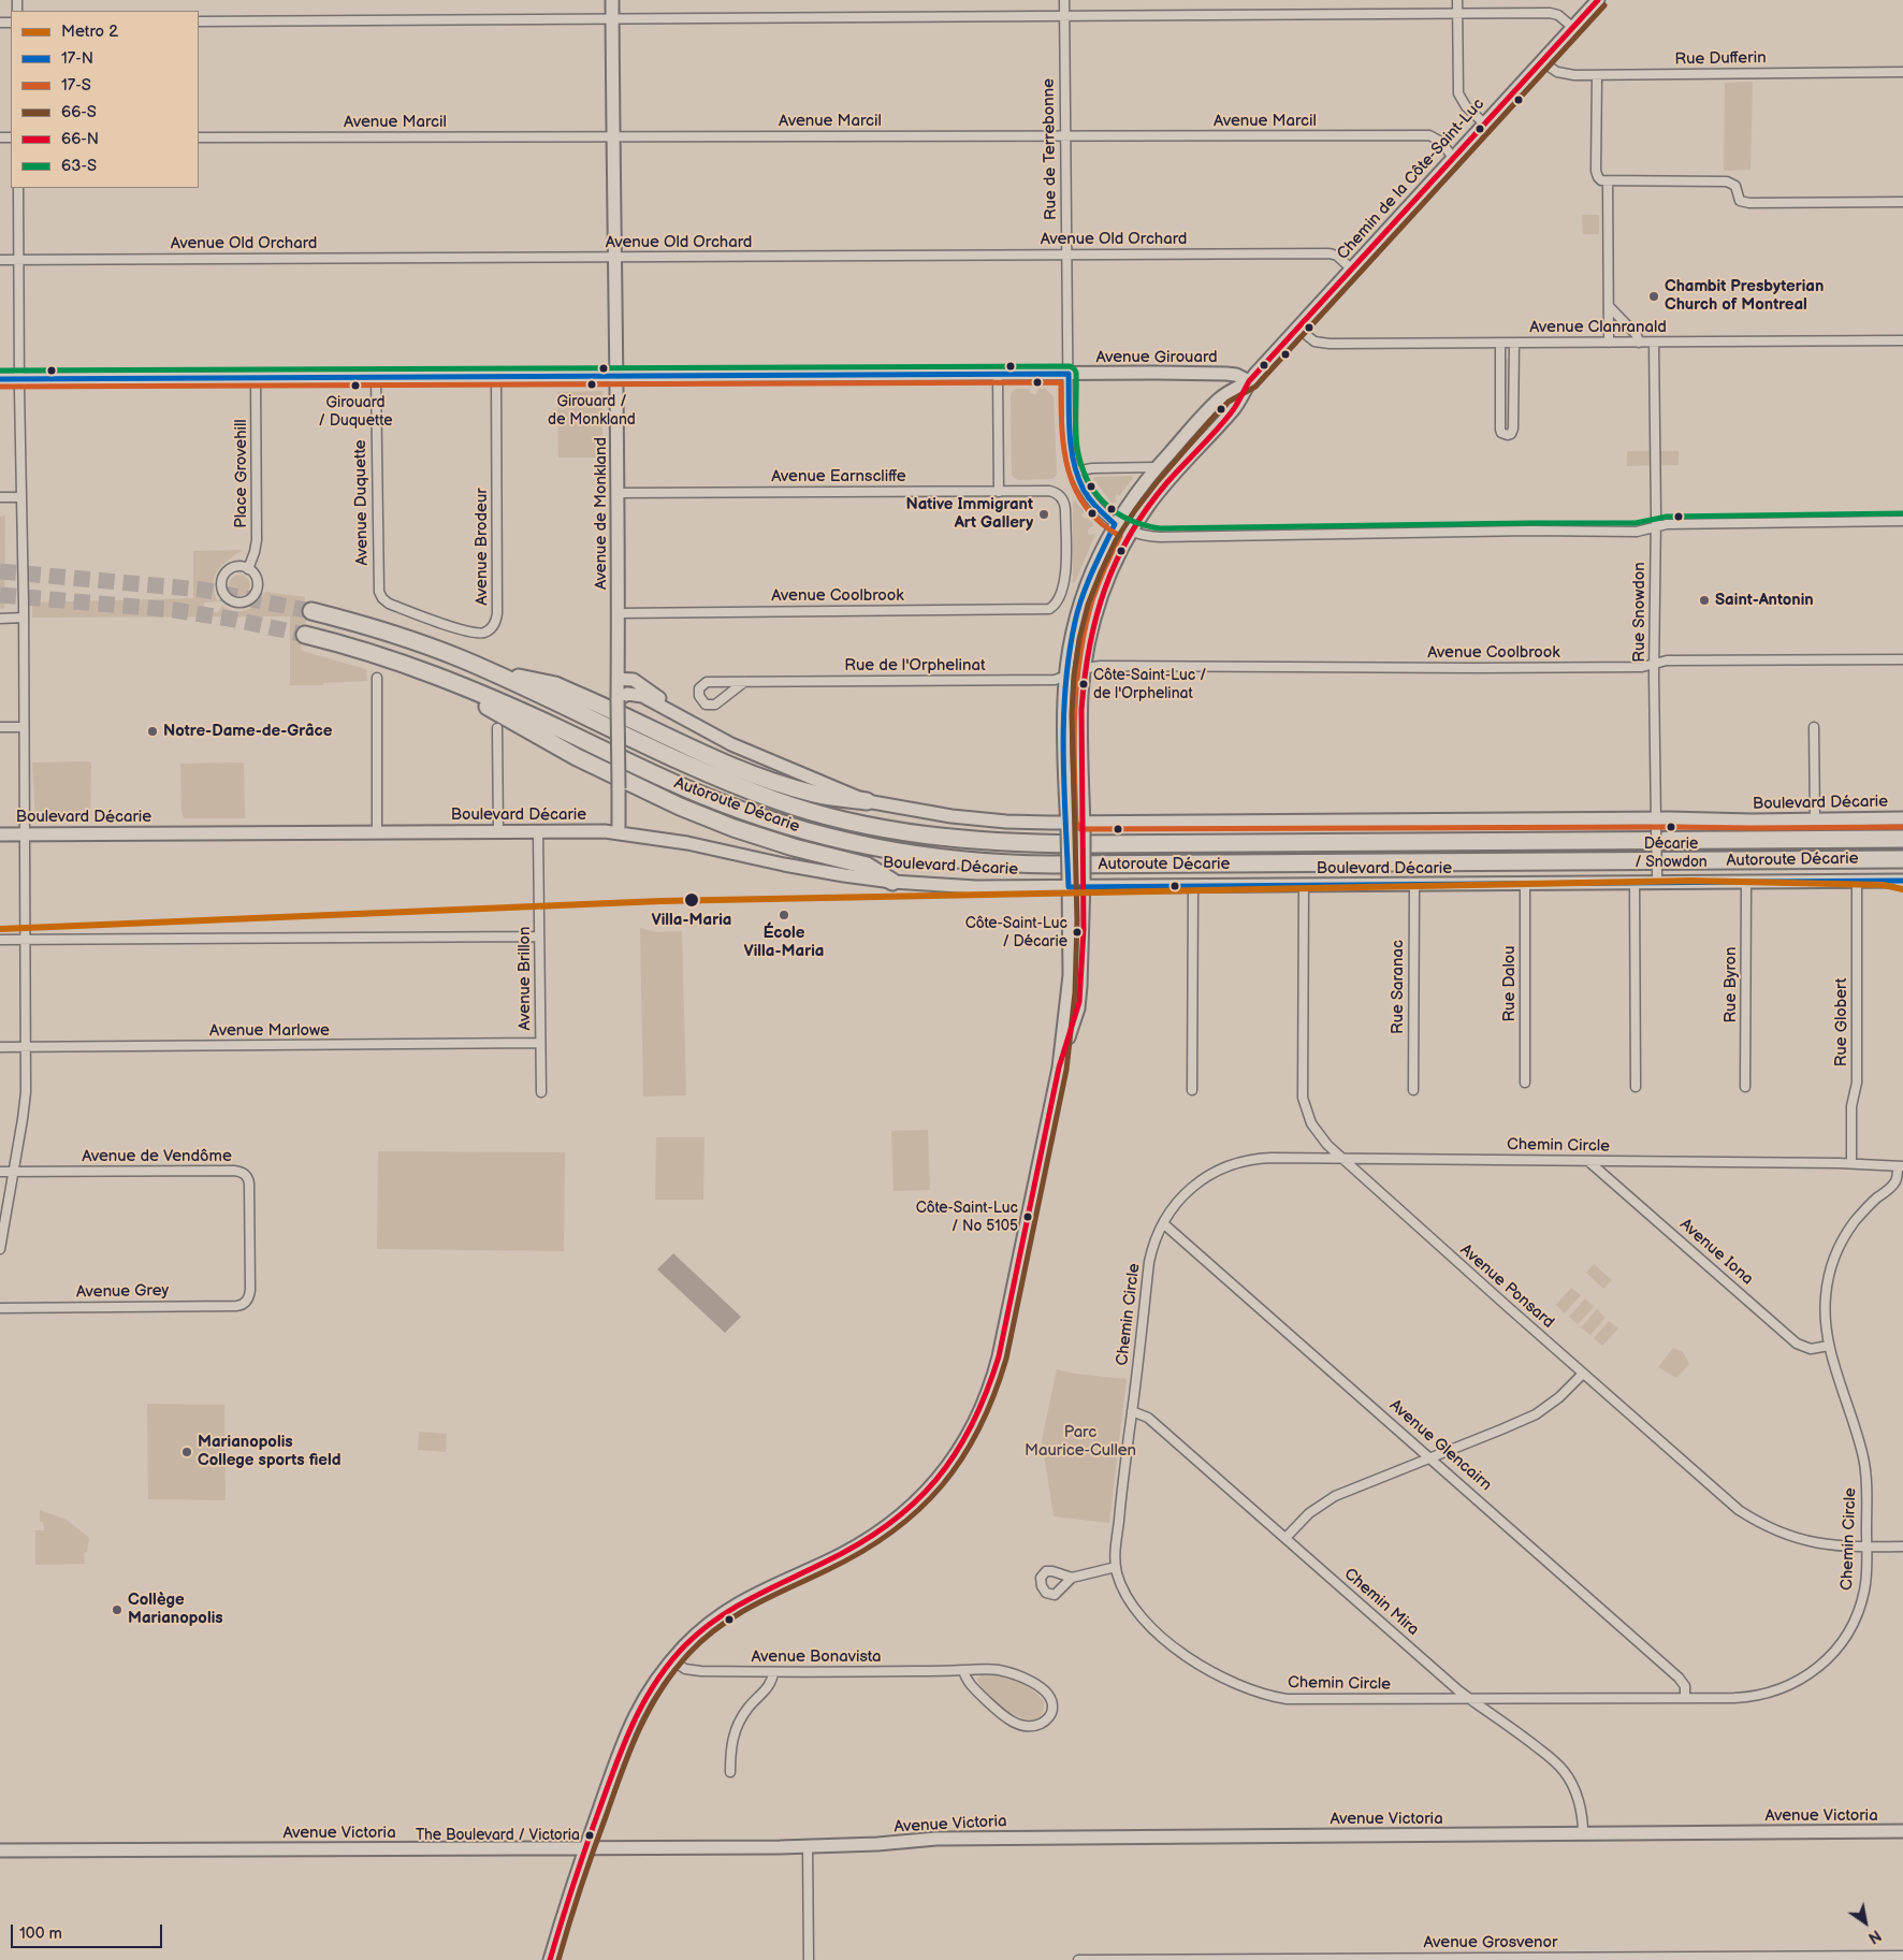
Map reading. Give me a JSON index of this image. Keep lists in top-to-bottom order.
{
  "streets": {
    "highway": ["Autoroute Décarie"],
    "main road": [
      "Chemin de la Côte-Saint-Luc",
      "Avenue Girouard",
      "Avenue de Monkland",
      "Boulevard Décarie",
      "Avenue Victoria"
    ],
    "street": [
      "Rue Dufferin",
      "Avenue Marcil",
      "Rue de Terrebonne",
      "Avenue Old Orchard",
      "Avenue Clanranald",
      "Place Grovehill",
      "Avenue Earnscliffe",
      "Avenue Duquette",
      "Avenue Brodeur",
      "Avenue Coolbrook",
      "Rue Snowdon",
      "Rue de l'Orphelinat",
      "Avenue Brillon",
      "Rue Dalou",
      "Rue Byron",
      "Rue Saranac",
      "Rue Globert",
      "Avenue Marlowe",
      "Chemin Circle",
      "Avenue de Vendôme",
      "Avenue Iona",
      "Avenue Ponsard",
      "Avenue Grey",
      "Avenue Glencairn",
      "Chemin Mira",
      "Avenue Bonavista",
      "Avenue Grosvenor"
    ]
  },
  "crossings": [
    ["Rue Dufferin", "Chemin de la Côte-Saint-Luc"],
    ["Avenue Marcil", "Rue de Terrebonne"],
    ["Avenue Marcil", "Chemin de la Côte-Saint-Luc"],
    ["Avenue Marcil", "Avenue de Monkland"],
    ["Rue de Terrebonne", "Chemin de la Côte-Saint-Luc"],
    ["Rue de Terrebonne", "Avenue Old Orchard"],
    ["Rue de Terrebonne", "Avenue Girouard"],
    ["Chemin de la Côte-Saint-Luc", "Avenue Old Orchard"],
    ["Chemin de la Côte-Saint-Luc", "Avenue Clanranald"],
    ["Chemin de la Côte-Saint-Luc", "Avenue Girouard"],
    ["Chemin de la Côte-Saint-Luc", "Avenue Coolbrook"],
    ["Chemin de la Côte-Saint-Luc", "Rue de l'Orphelinat"],
    ["Chemin de la Côte-Saint-Luc", "Boulevard Décarie"],
    ["Chemin de la Côte-Saint-Luc", "Avenue Bonavista"],
    ["Chemin de la Côte-Saint-Luc", "Avenue Victoria"],
    ["Avenue Old Orchard", "Avenue de Monkland"],
    ["Avenue Clanranald", "Rue Snowdon"],
    ["Avenue Girouard", "Place Grovehill"],
    ["Avenue Girouard", "Avenue Duquette"],
    ["Avenue Girouard", "Avenue de Monkland"],
    ["Avenue Girouard", "Avenue Brodeur"],
    ["Avenue Earnscliffe", "Avenue de Monkland"],
    ["Avenue Earnscliffe", "Avenue Coolbrook"],
    ["Avenue Duquette", "Avenue Brodeur"],
    ["Avenue de Monkland", "Avenue Coolbrook"],
    ["Avenue de Monkland", "Boulevard Décarie"],
    ["Avenue Coolbrook", "Rue Snowdon"],
    ["Avenue Coolbrook", "Rue de l'Orphelinat"],
    ["Rue Snowdon", "Boulevard Décarie"],
    ["Boulevard Décarie", "Avenue Brillon"],
    ["Boulevard Décarie", "Rue Dalou"],
    ["Boulevard Décarie", "Rue Byron"],
    ["Boulevard Décarie", "Rue Saranac"],
    ["Boulevard Décarie", "Rue Globert"],
    ["Boulevard Décarie", "Avenue Ponsard"],
    ["Avenue Brillon", "Avenue Marlowe"],
    ["Rue Globert", "Chemin Circle"],
    ["Chemin Circle", "Avenue Iona"],
    ["Chemin Circle", "Avenue Ponsard"],
    ["Chemin Circle", "Avenue Glencairn"],
    ["Chemin Circle", "Chemin Mira"],
    ["Avenue de Vendôme", "Avenue Grey"],
    ["Chemin Mira", "Avenue Victoria"]
  ],
  "parks": ["Parc Maurice-Cullen"],
  "places": [
    "Chambit Presbyterian Church of Montreal",
    "Girouard / de Monkland",
    "Girouard / Duquette",
    "Native Immigrant Art Gallery",
    "Saint-Antonin",
    "Côte-Saint-Luc / de l'Orphelinat",
    "Notre-Dame-de-Grâce",
    "Décarie / Snowdon",
    "Villa-Maria",
    "École Villa-Maria",
    "Côte-Saint-Luc / Décarie",
    "Côte-Saint-Luc / No 5105",
    "Marianopolis College sports field",
    "Collège Marianopolis",
    "The Boulevard / Victoria"
  ],
  "lines": [
    "transit line 66-N",
    "transit line 66-S",
    "transit line 63-S",
    "transit line 17-N",
    "transit line 17-S",
    "metro line 2"
  ],
  "legend": [
    "Metro 2",
    "17-N",
    "17-S",
    "66-S",
    "66-N",
    "63-S"
  ],
  "scale_bar": "100 m",
  "north": "bottom right"
}
